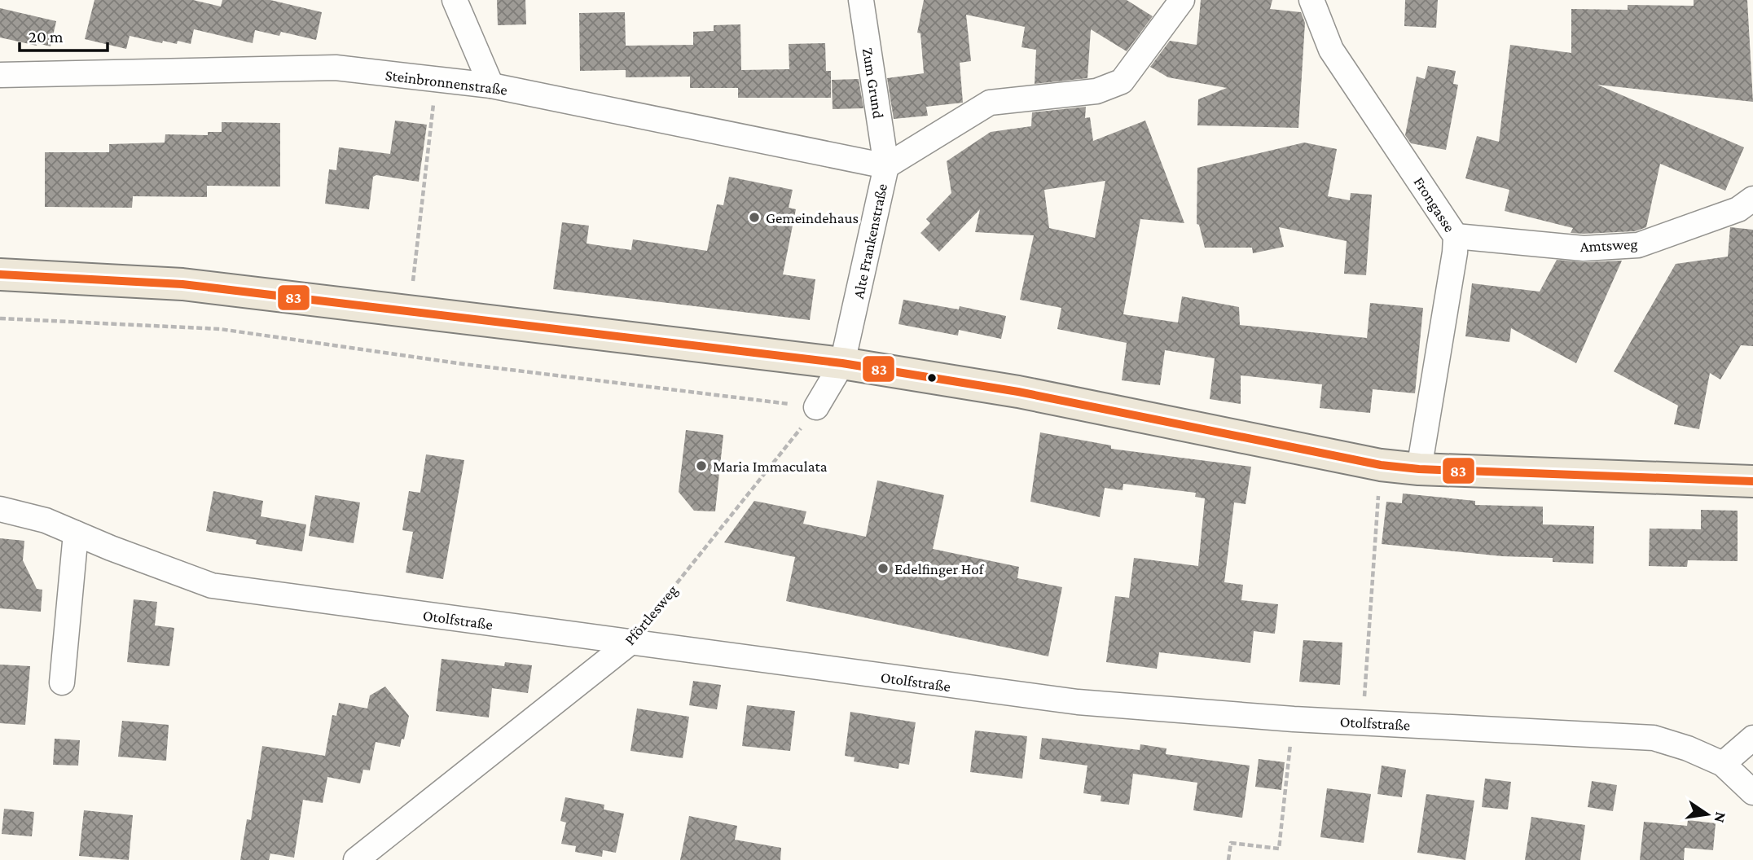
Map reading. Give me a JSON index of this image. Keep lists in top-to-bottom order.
{
  "streets": {
    "street": [
      "Steinbronnenstraße",
      "Zum Grund",
      "Frongasse",
      "Alte Frankenstraße",
      "Amtsweg",
      "Pförtlesweg",
      "Otolfstraße"
    ]
  },
  "crossings": [
    ["Steinbronnenstraße", "Zum Grund"],
    ["Steinbronnenstraße", "Alte Frankenstraße"],
    ["Zum Grund", "Alte Frankenstraße"],
    ["Frongasse", "Amtsweg"],
    ["Pförtlesweg", "Otolfstraße"]
  ],
  "places": ["Gemeindehaus", "Maria Immaculata", "Edelfinger Hof"],
  "lines": ["transit line 83"],
  "scale_bar": "20 m",
  "north": "right"
}
